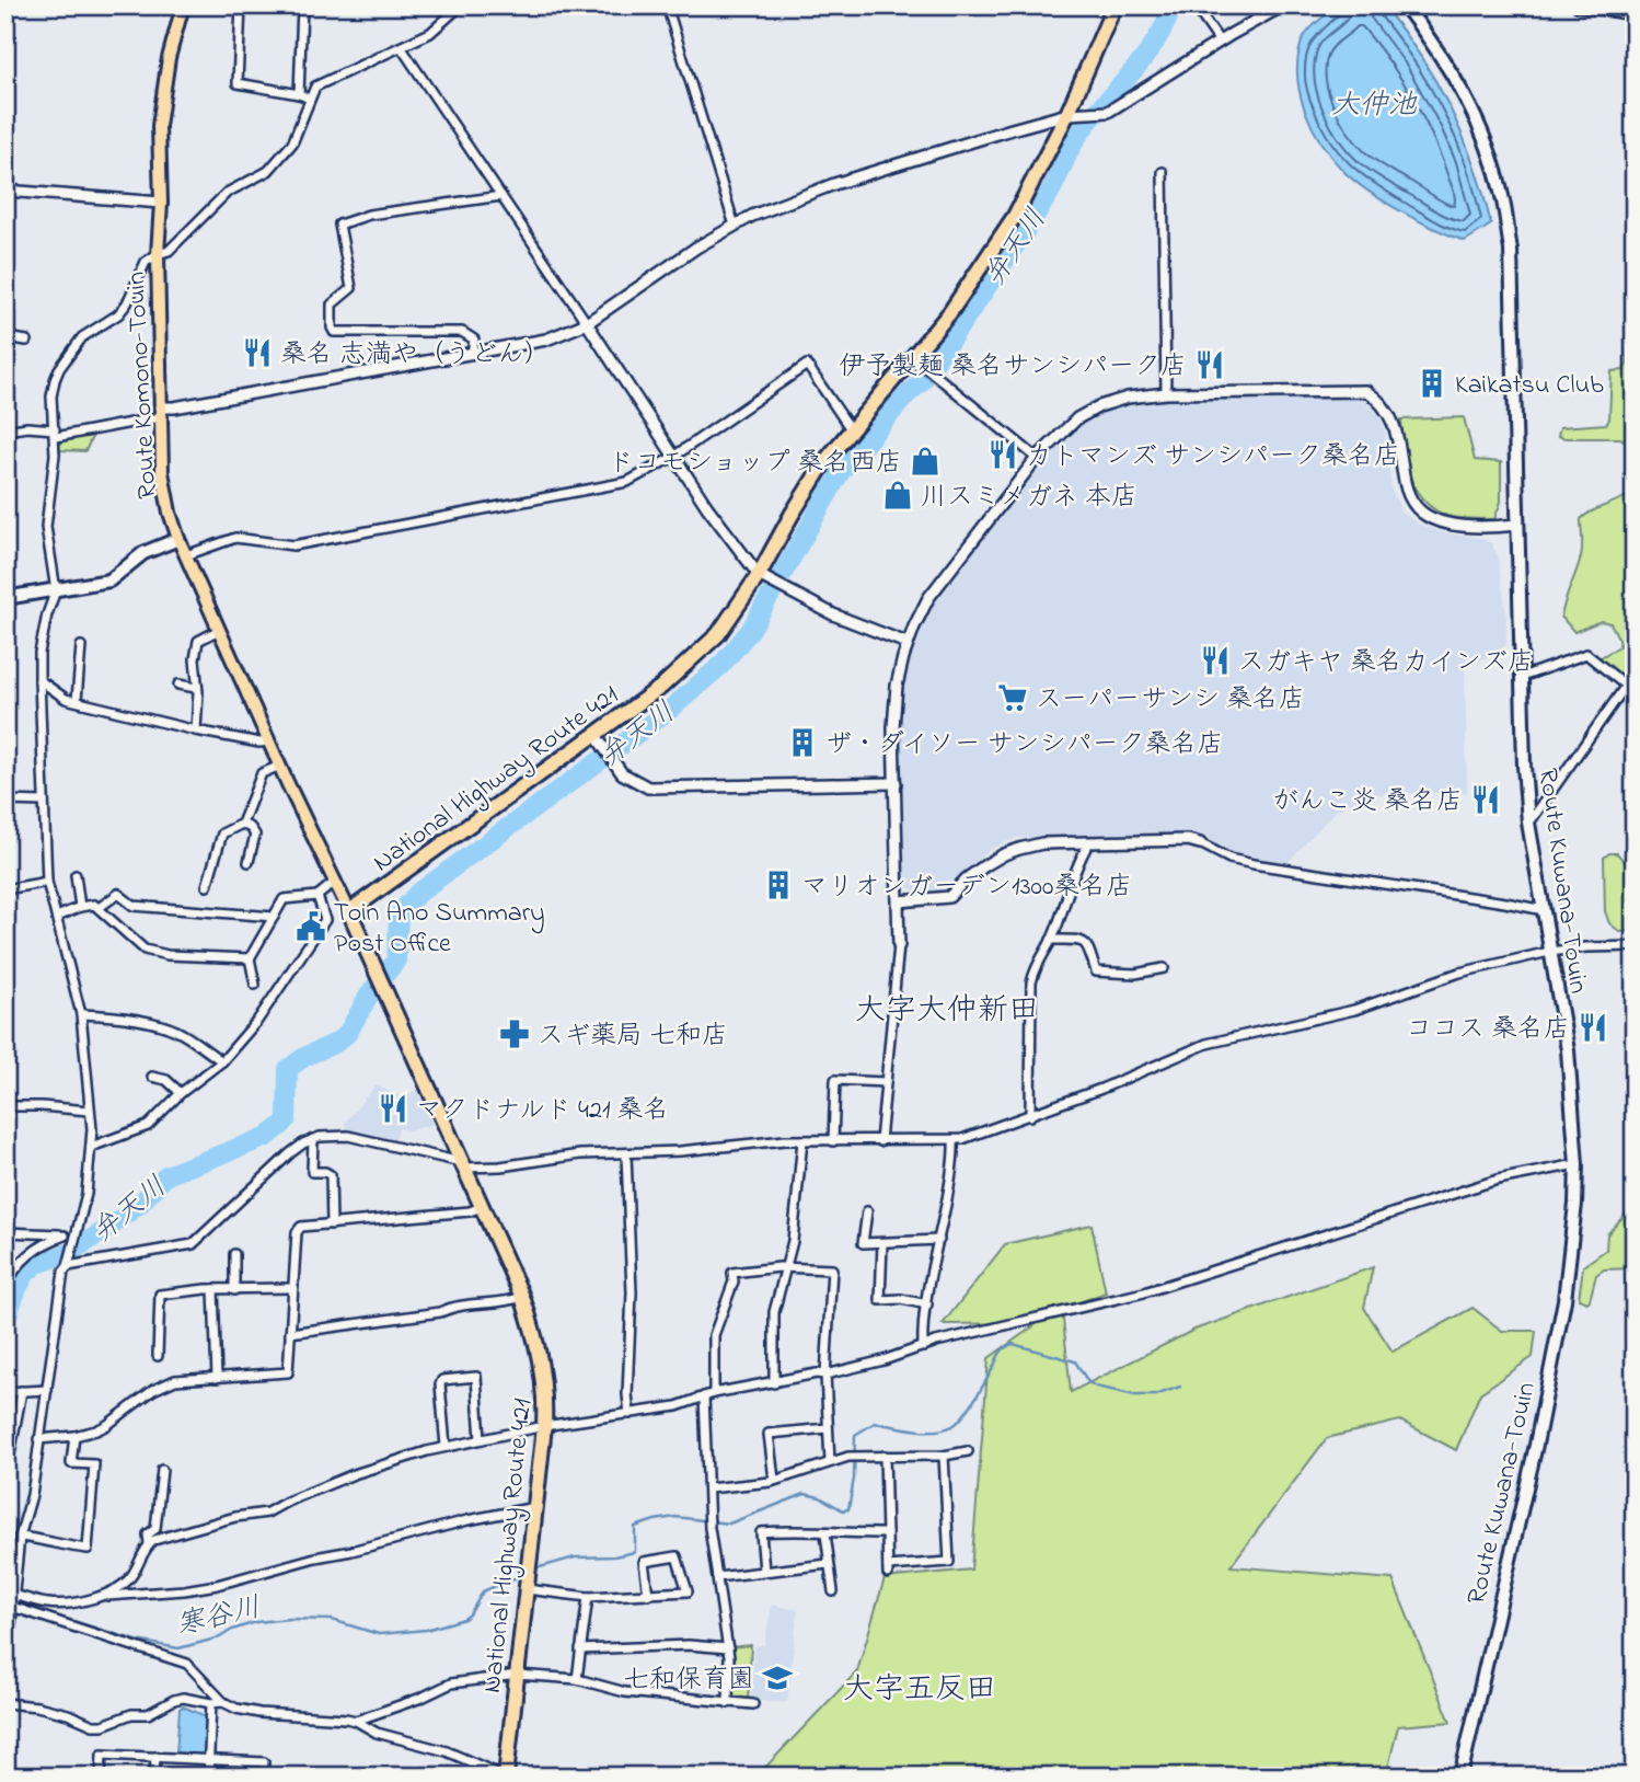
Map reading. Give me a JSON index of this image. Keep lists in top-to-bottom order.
{
  "streets": {
    "highway": ["National Highway Route 421"],
    "main road": ["Route Komono-Touin", "Route Kuwana-Touin"]
  },
  "crossings": [
    ["Route Komono-Touin", "National Highway Route 421"]
  ],
  "districts": ["大字大仲新田", "大字五反田"],
  "water": ["大仲池", "弁天川", "寒谷川"],
  "places": {
    "restaurant": [
      "桑名 志満や（うどん）",
      "伊予製麺 桑名サンシパーク店",
      "カトマンズ サンシパーク桑名店",
      "スガキヤ 桑名カインズ店",
      "がんこ炎 桑名店",
      "ココス 桑名店",
      "マクドナルド 421 桑名"
    ],
    "building": ["Kaikatsu Club", "ザ・ダイソー サンシパーク桑名店", "マリオンガーデン1300桑名店"],
    "shop": ["ドコモショップ 桑名西店", "川スミメガネ 本店"],
    "supermarket": ["スーパーサンシ 桑名店"],
    "public building": ["Toin Ano Summary Post Office"],
    "pharmacy": ["スギ薬局 七和店"],
    "school or university": ["七和保育園"]
  }
}
